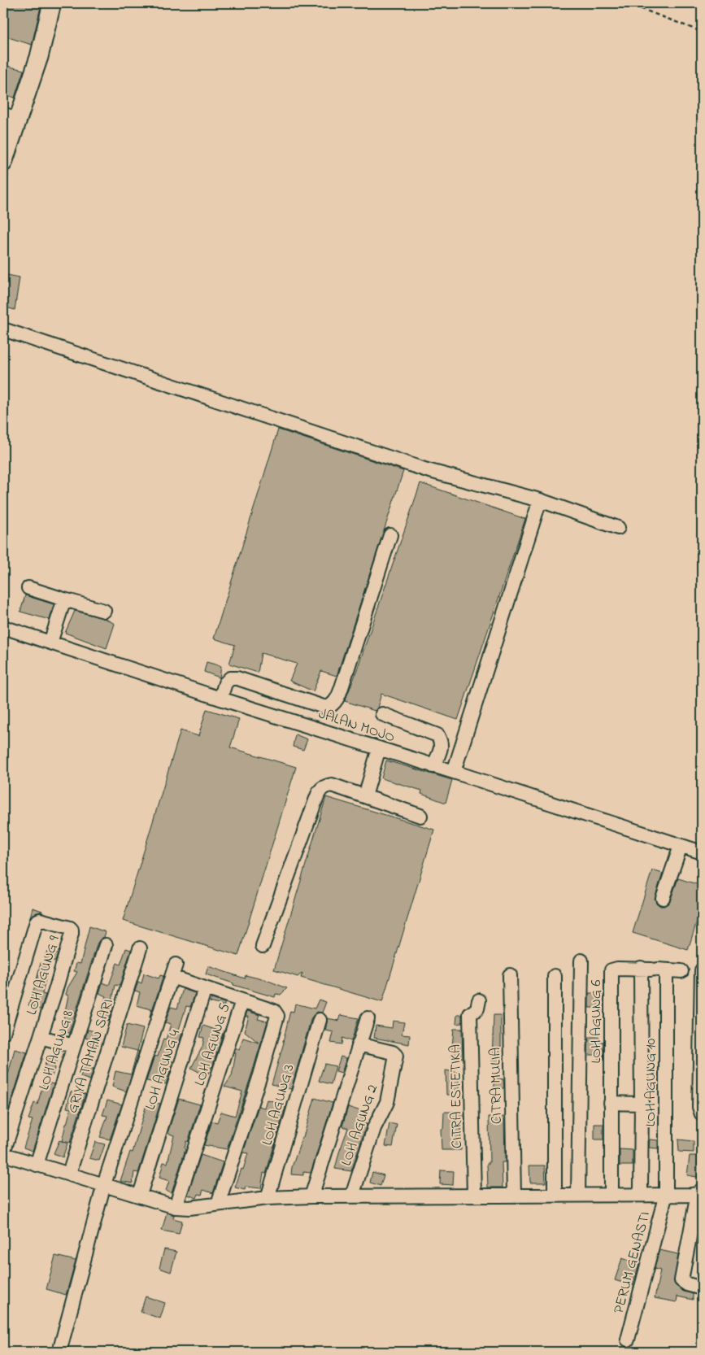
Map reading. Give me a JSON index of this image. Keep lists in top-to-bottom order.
{
  "streets": {
    "street": [
      "JALAN MOJO",
      "LOH AGUNG 9",
      "LOH AGUNG 6",
      "LOH AGUNG 5",
      "LOH AGUNG 8",
      "GRIYA TAMAN SARI",
      "LOH AGUNG 4",
      "LOH AGUNG 10",
      "CITRA MULIA",
      "CITRA ESTETIKA",
      "LOH AGUNG 3",
      "LOH AGUNG 2",
      "PERUM GENASTI"
    ]
  },
  "crossings": [
    ["LOH AGUNG 6", "LOH AGUNG 10"],
    ["LOH AGUNG 10", "PERUM GENASTI"]
  ]
}
